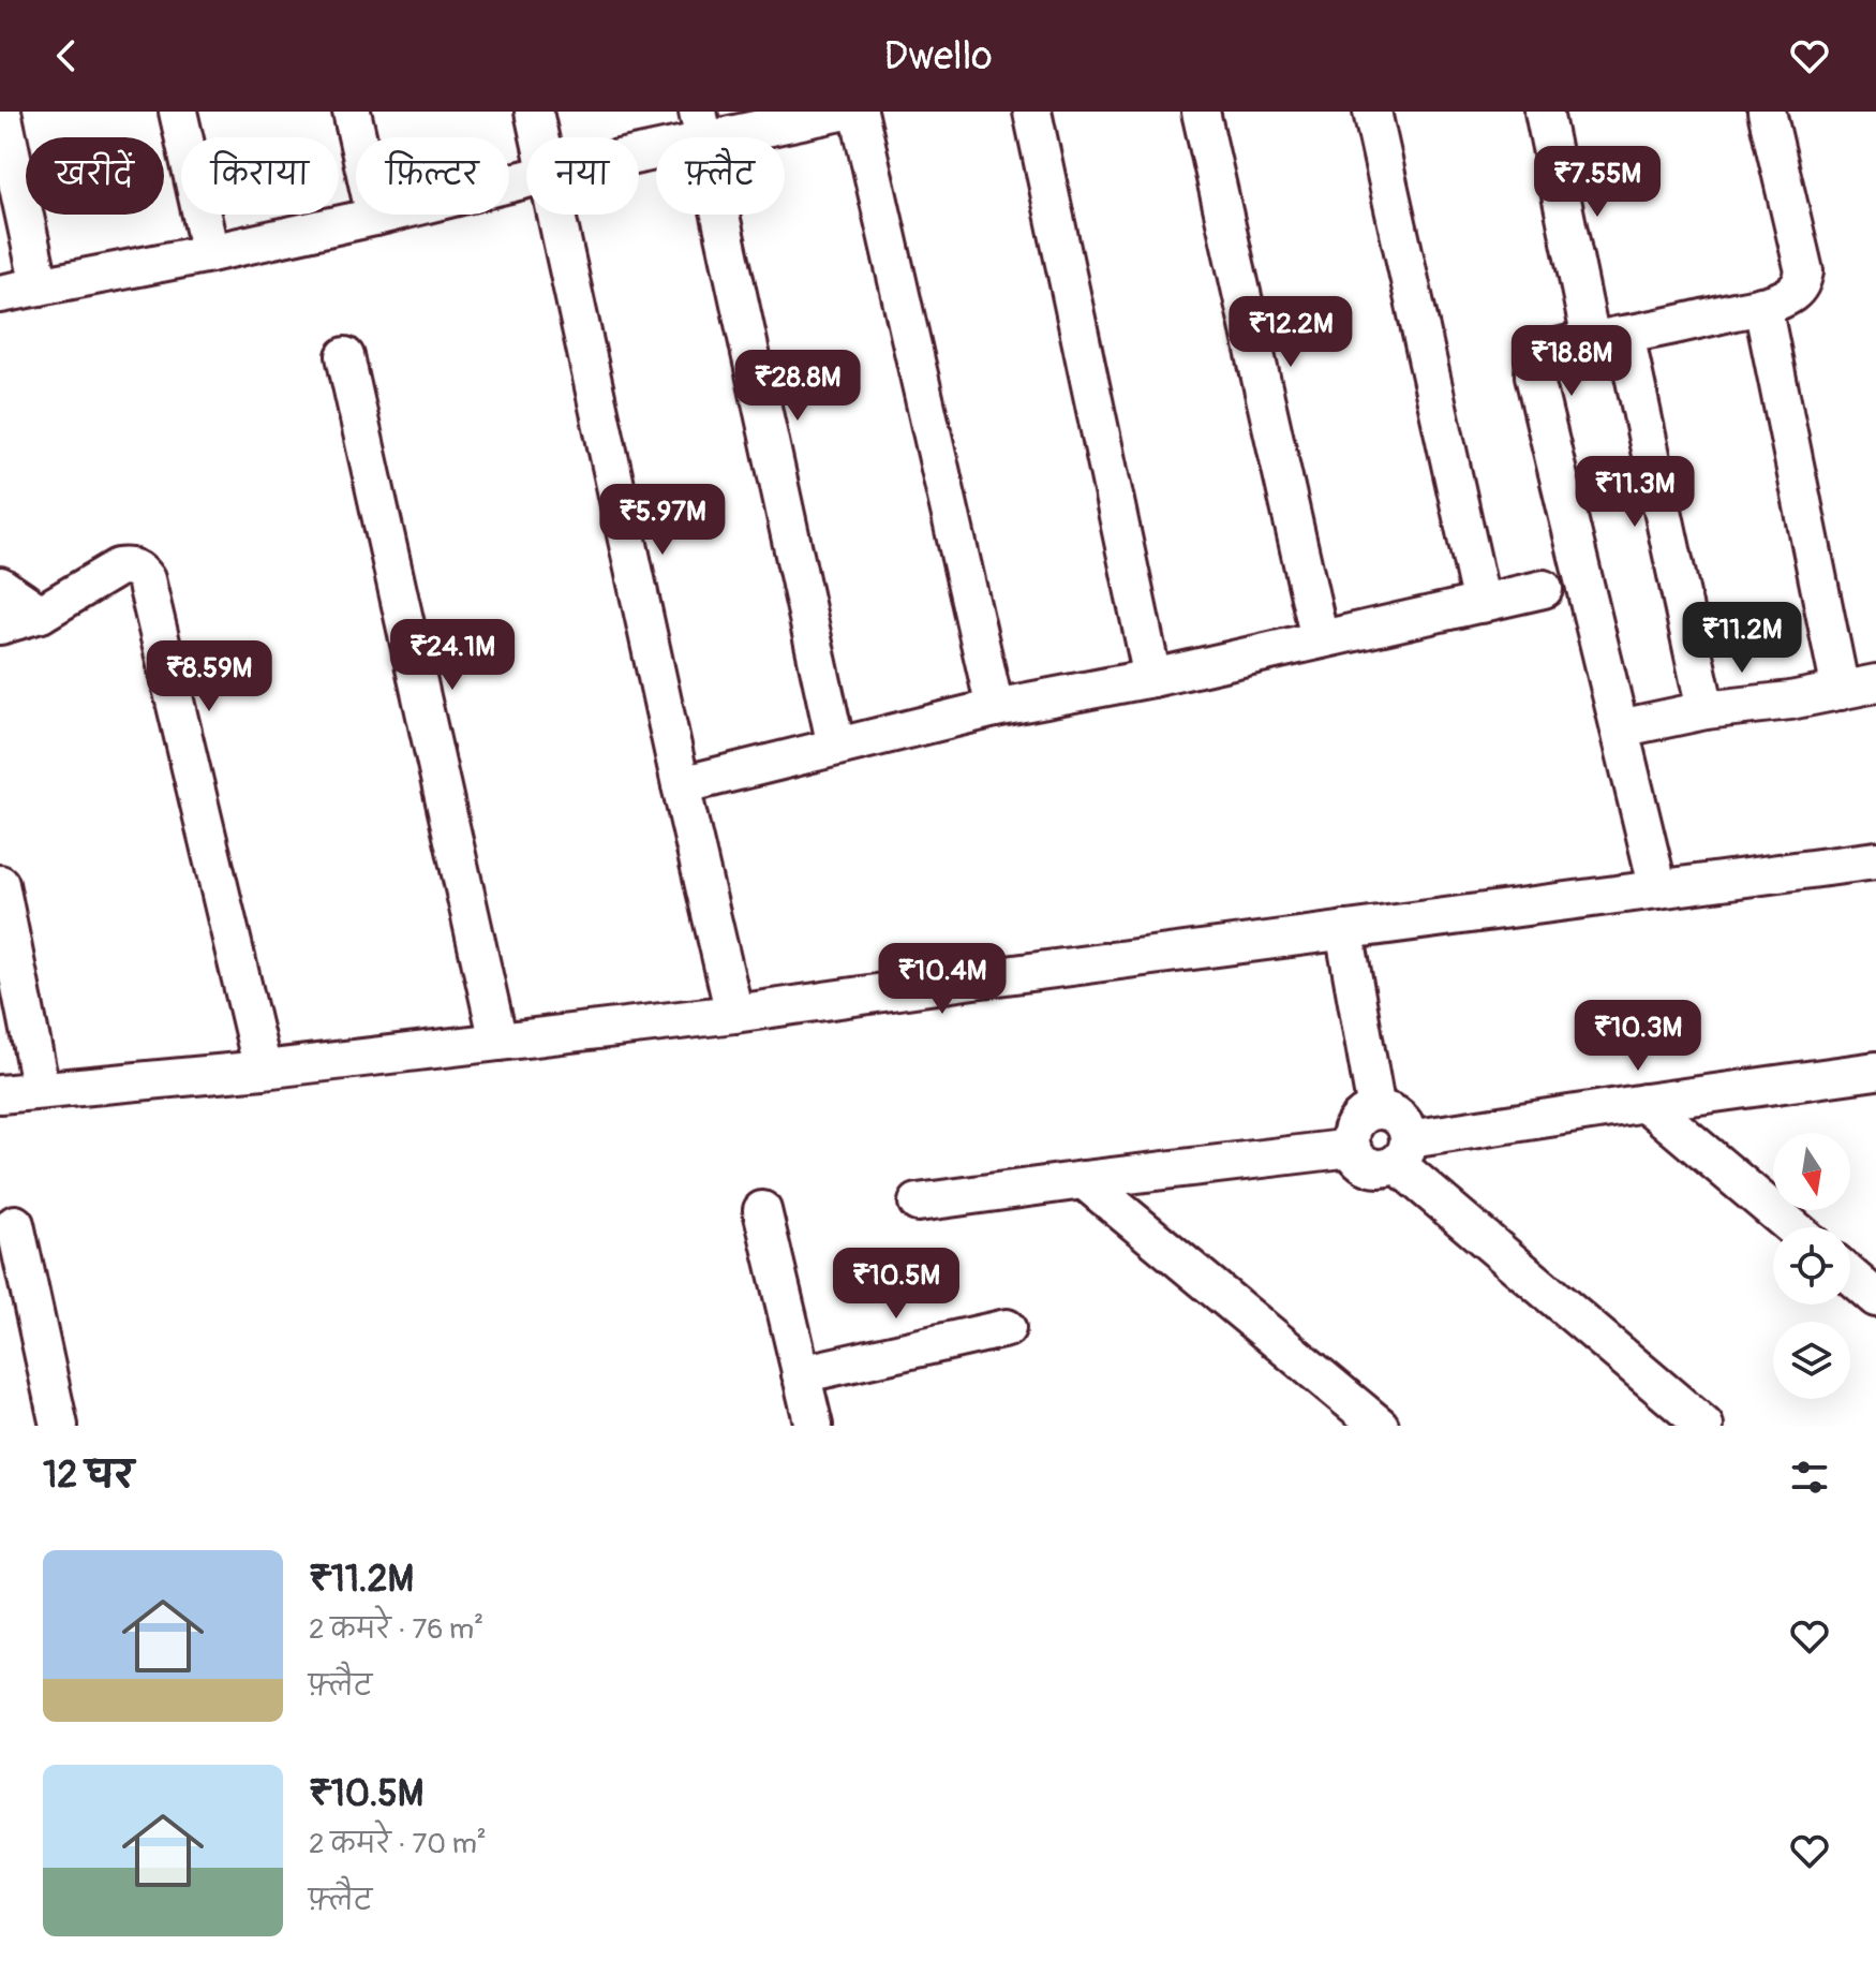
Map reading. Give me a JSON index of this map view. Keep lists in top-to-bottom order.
{
  "north": "bottom",
  "page": {
    "header": "Dwello",
    "chip": [
      "खरीदें",
      "किराया",
      "फ़िल्टर",
      "नया",
      "फ़्लैट"
    ],
    "price": [
      "₹7.55M",
      "₹12.2M",
      "₹18.8M",
      "₹28.8M",
      "₹11.3M",
      "₹5.97M",
      "₹11.2M",
      "₹24.1M",
      "₹8.59M",
      "₹10.4M",
      "₹10.3M",
      "₹10.5M"
    ],
    "heading": "12 घर",
    "list": [
      {
        "name": "₹11.2M",
        "note": "2 कमरे · 76 m² · फ़्लैट"
      },
      {
        "name": "₹10.5M",
        "note": "2 कमरे · 70 m² · फ़्लैट"
      }
    ]
  }
}
